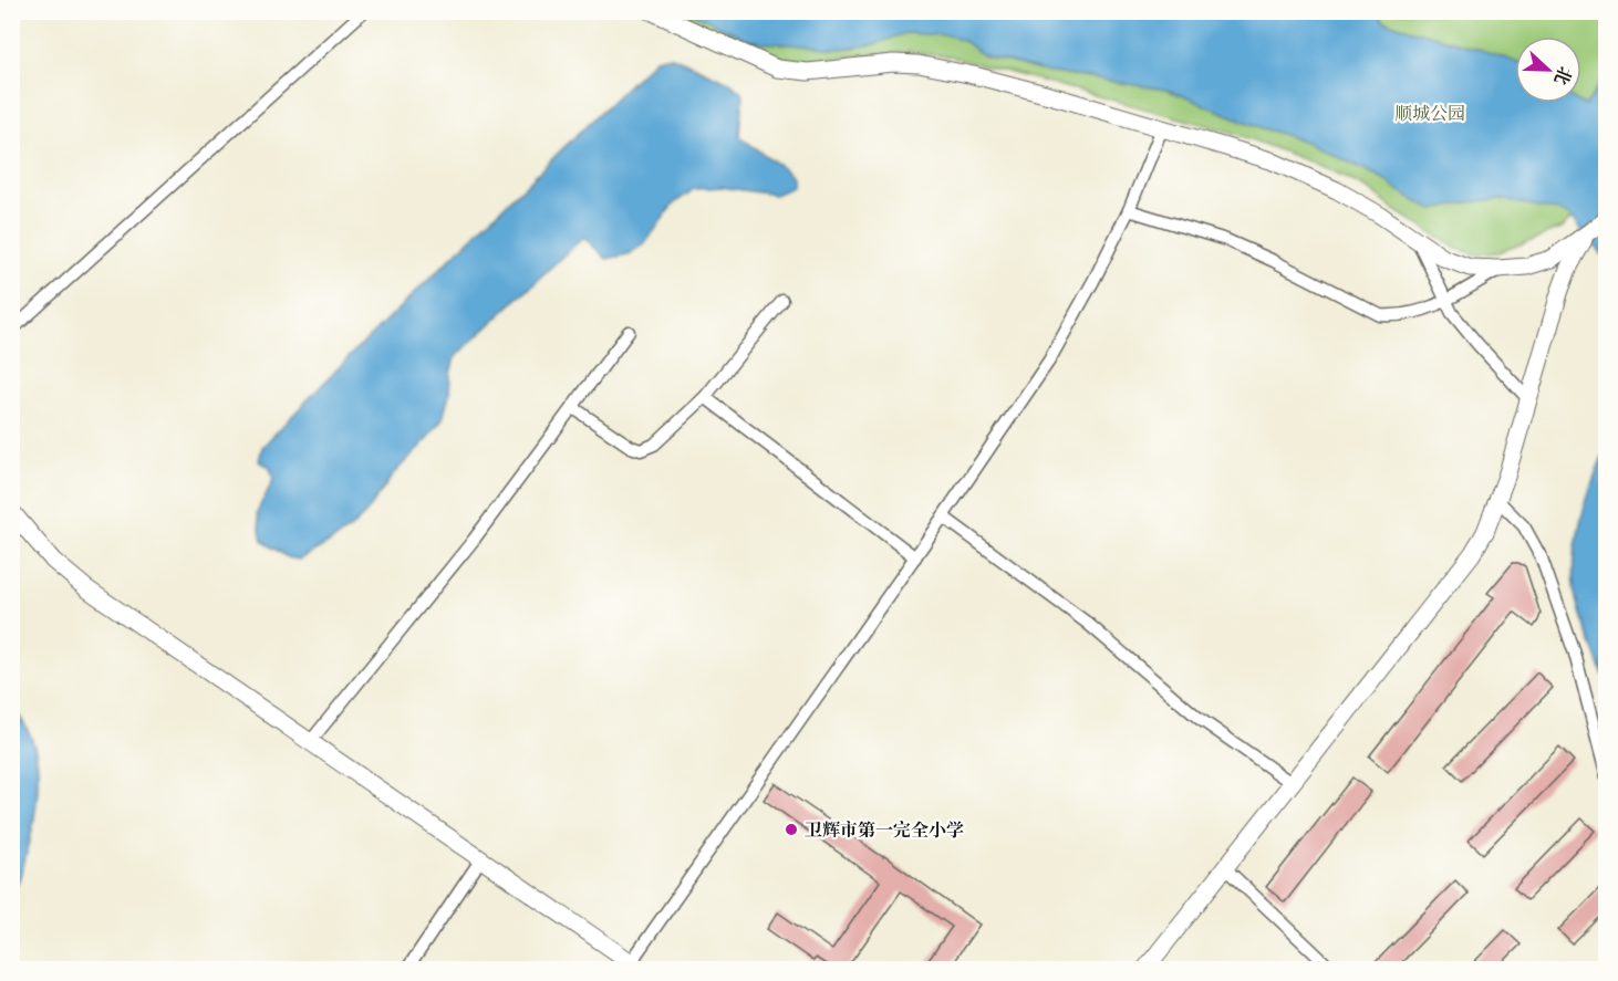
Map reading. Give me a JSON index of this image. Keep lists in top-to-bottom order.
{
  "parks": ["顺城公园"],
  "places": ["卫辉市第一完全小学"],
  "north": "right"
}
